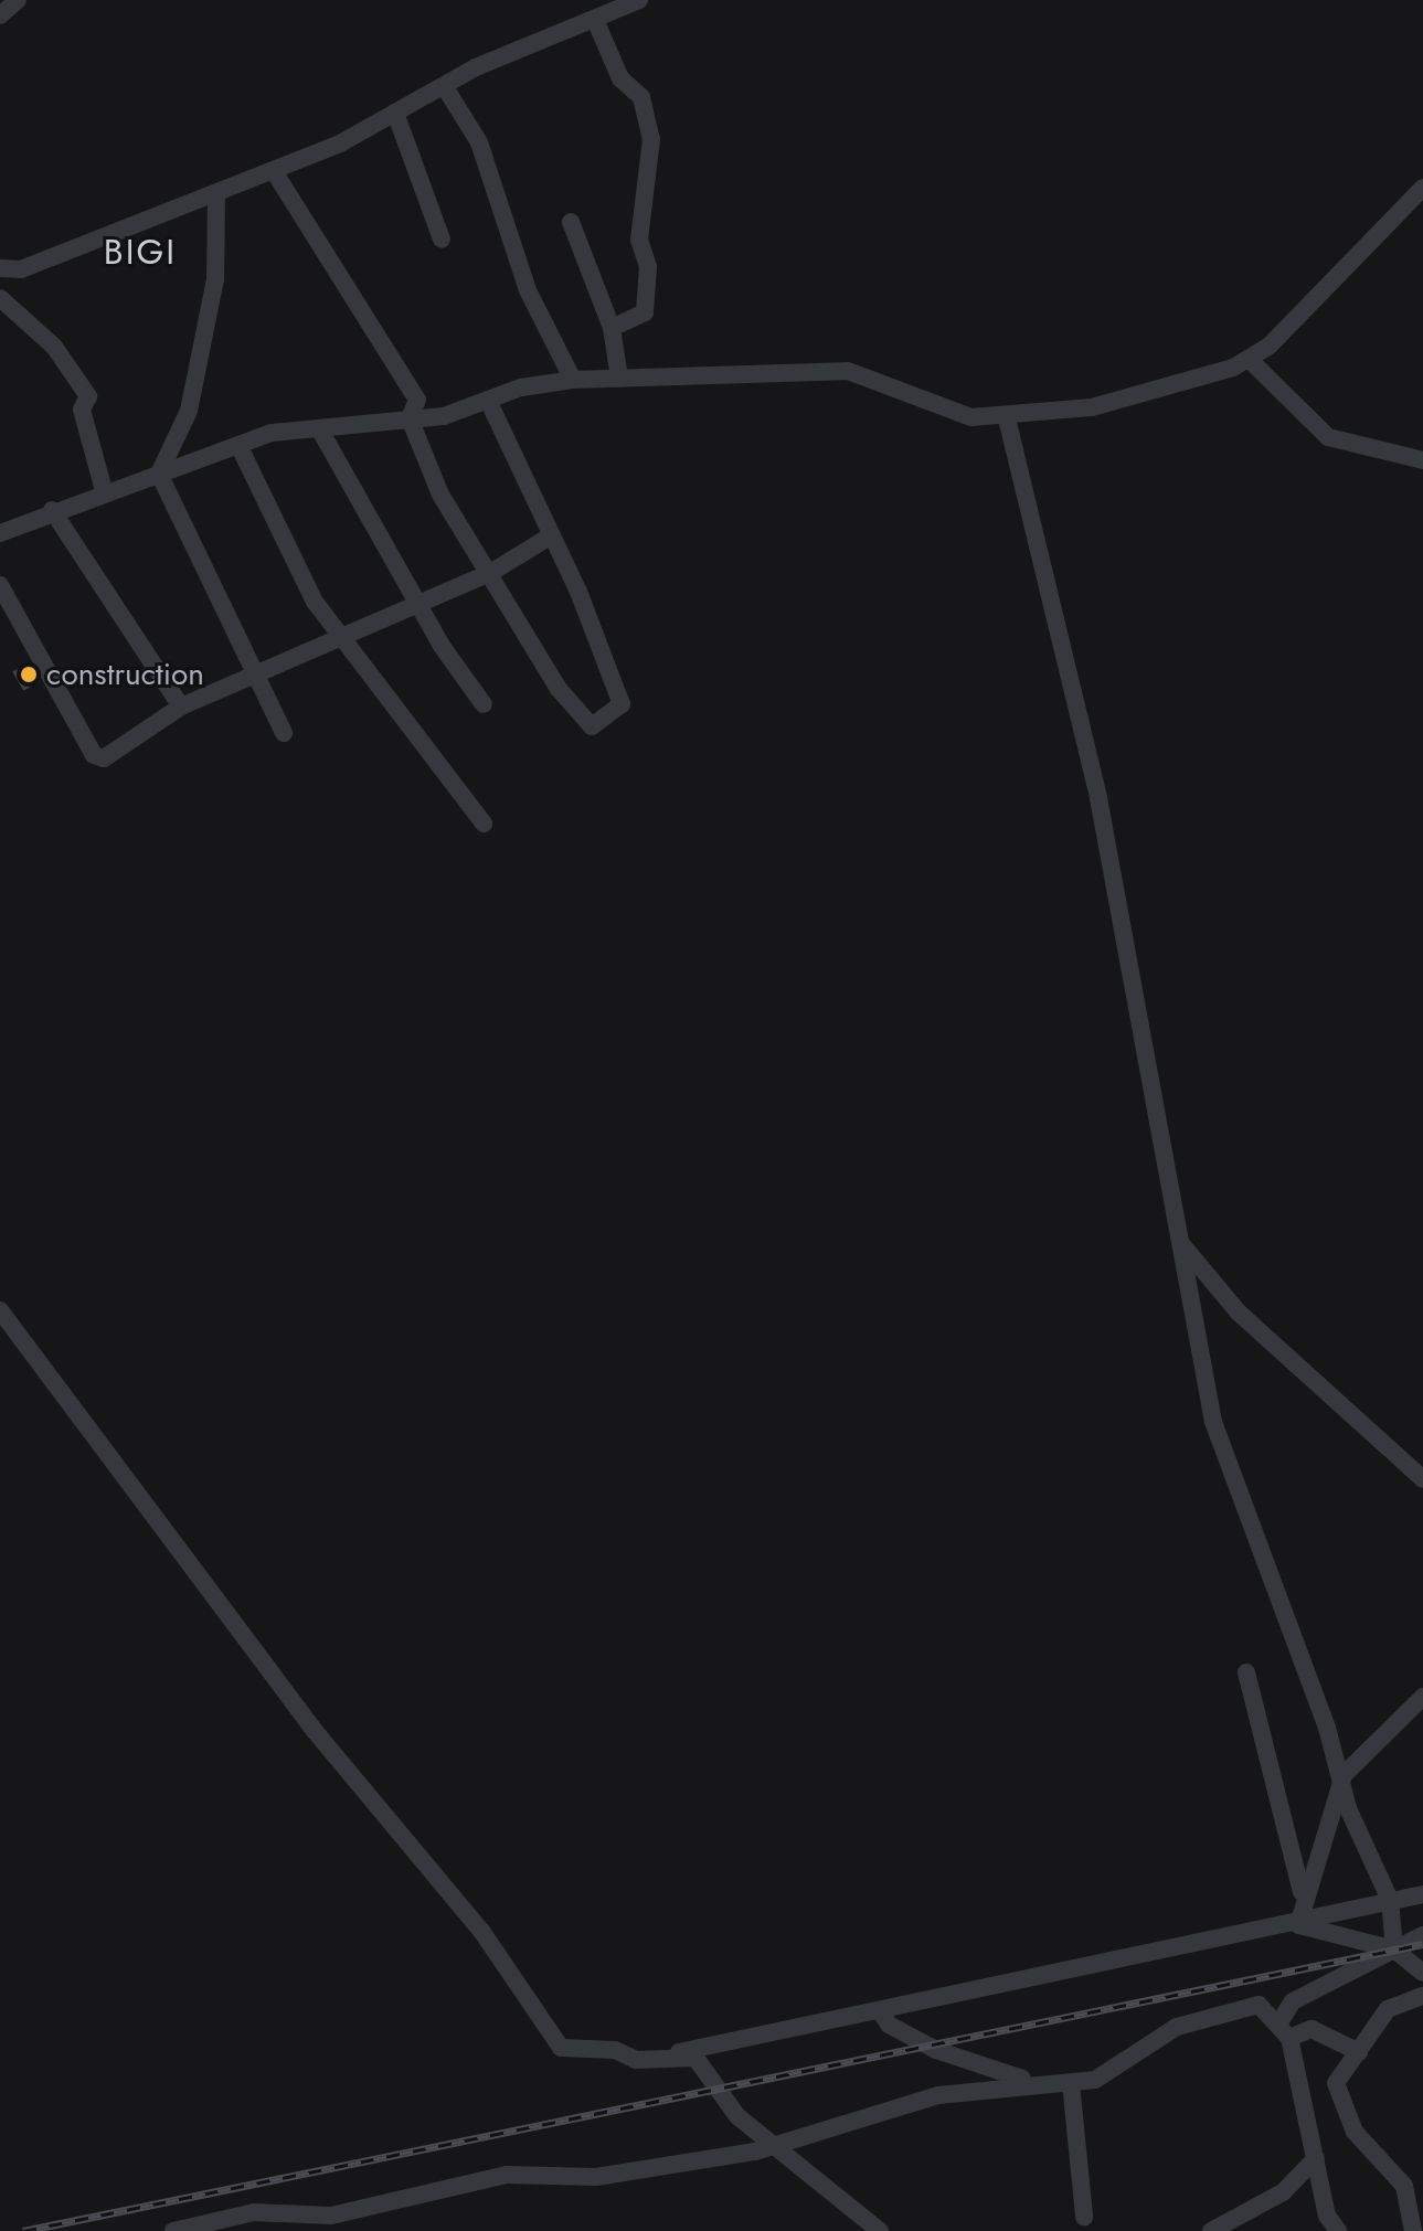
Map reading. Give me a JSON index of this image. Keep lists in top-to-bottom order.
{
  "districts": ["BIGI"],
  "places": ["construction"]
}
